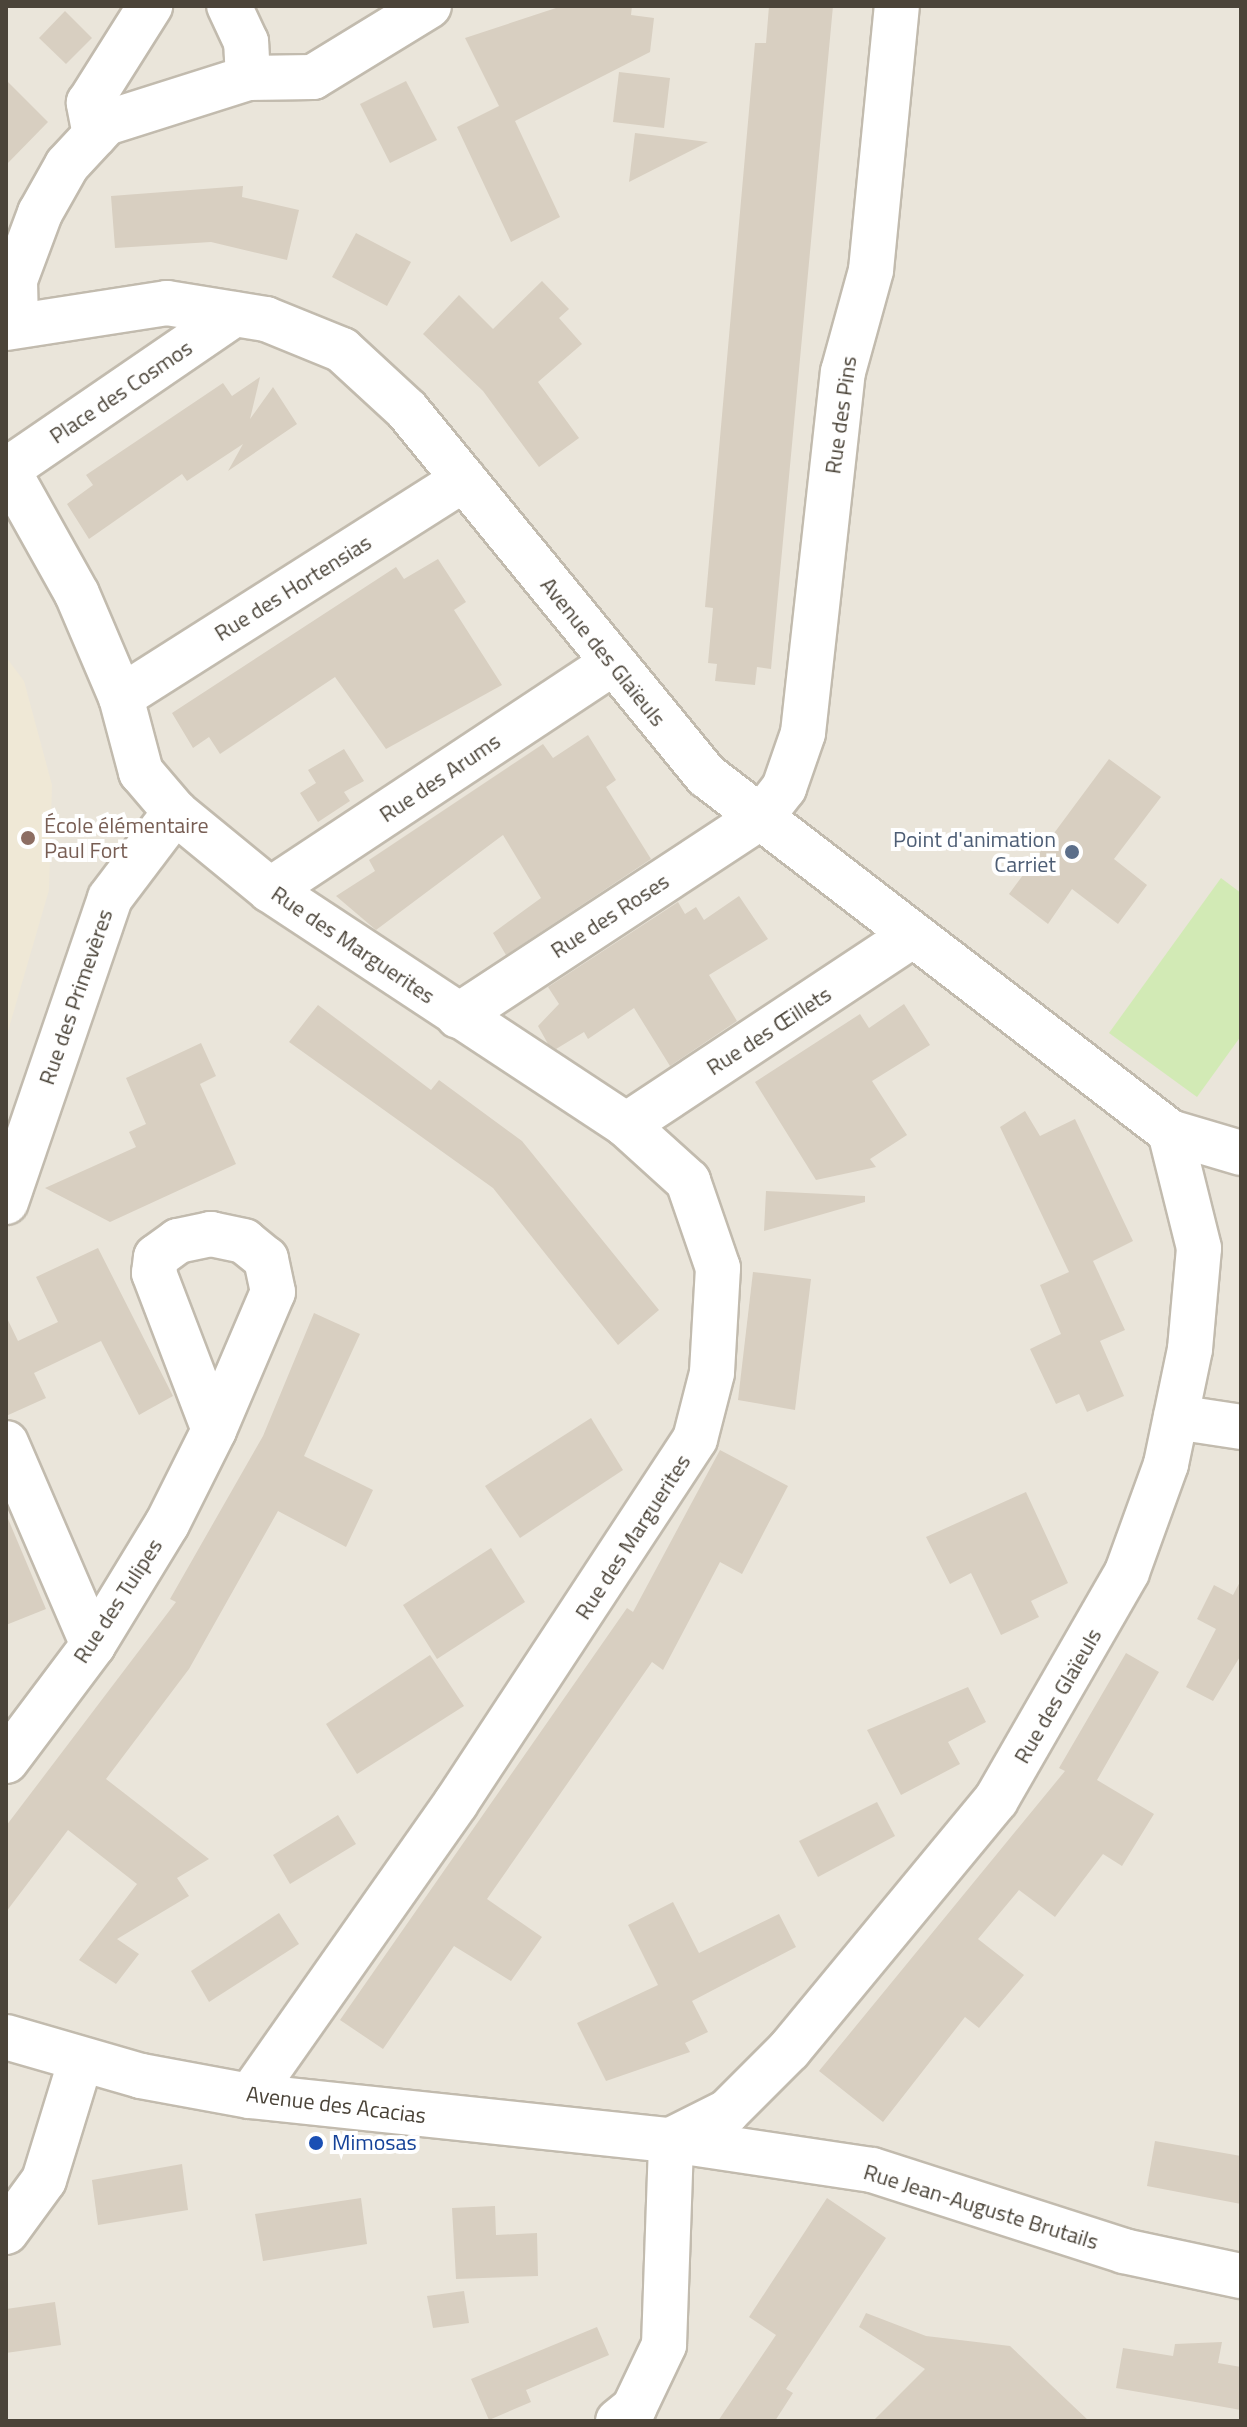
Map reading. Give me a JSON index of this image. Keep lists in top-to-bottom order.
{
  "streets": {
    "street": [
      "Place des Cosmos",
      "Rue des Pins",
      "Rue des Hortensias",
      "Avenue des Glaïeuls",
      "Rue des Arums",
      "Rue des Roses",
      "Rue des Marguerites",
      "Rue des Primevères",
      "Rue des Œillets",
      "Rue des Tulipes",
      "Rue des Glaïeuls",
      "Avenue des Acacias",
      "Rue Jean-Auguste Brutails"
    ]
  },
  "crossings": [
    ["Place des Cosmos", "Avenue des Glaïeuls"],
    ["Rue des Pins", "Avenue des Glaïeuls"],
    ["Rue des Pins", "Rue des Roses"],
    ["Rue des Hortensias", "Avenue des Glaïeuls"],
    ["Avenue des Glaïeuls", "Rue des Arums"],
    ["Avenue des Glaïeuls", "Rue des Roses"],
    ["Avenue des Glaïeuls", "Rue des Œillets"],
    ["Avenue des Glaïeuls", "Rue des Glaïeuls"],
    ["Rue des Arums", "Rue des Marguerites"],
    ["Rue des Roses", "Rue des Marguerites"],
    ["Rue des Marguerites", "Rue des Primevères"],
    ["Rue des Marguerites", "Rue des Œillets"],
    ["Rue des Marguerites", "Avenue des Acacias"],
    ["Rue des Glaïeuls", "Avenue des Acacias"],
    ["Rue des Glaïeuls", "Rue Jean-Auguste Brutails"],
    ["Avenue des Acacias", "Rue Jean-Auguste Brutails"]
  ],
  "places": ["École élémentaire Paul Fort", "Point d'animation Carriet", "Mimosas"]
}
